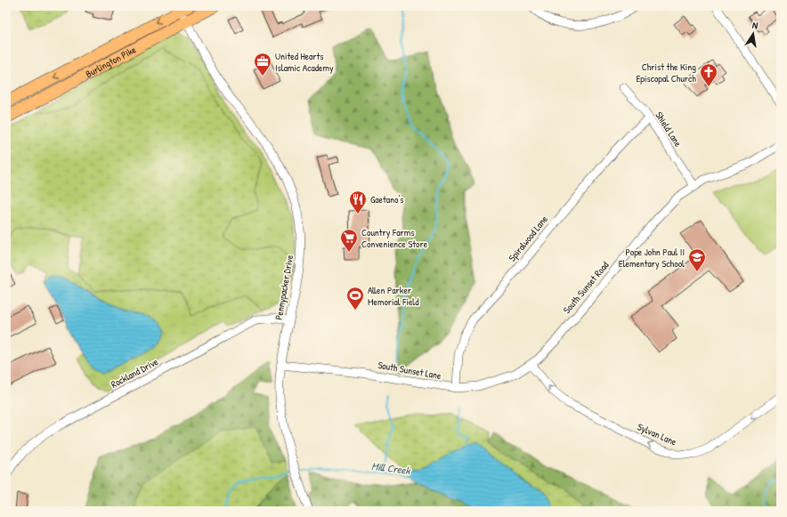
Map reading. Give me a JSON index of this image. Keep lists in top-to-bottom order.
{
  "streets": {
    "highway": ["Burlington Pike"],
    "street": [
      "Shield Lane",
      "Spiralwood Lane",
      "Pennypacker Drive",
      "South Sunset Road",
      "South Sunset Lane",
      "Rockland Drive",
      "Sylvan Lane"
    ]
  },
  "crossings": [
    ["Burlington Pike", "Pennypacker Drive"],
    ["Shield Lane", "Spiralwood Lane"],
    ["Shield Lane", "South Sunset Road"],
    ["Spiralwood Lane", "South Sunset Lane"],
    ["Pennypacker Drive", "South Sunset Lane"],
    ["Pennypacker Drive", "Rockland Drive"],
    ["South Sunset Road", "South Sunset Lane"],
    ["South Sunset Road", "Sylvan Lane"],
    ["South Sunset Lane", "Sylvan Lane"]
  ],
  "one_way": ["Sylvan Lane"],
  "water": ["Mill Creek"],
  "places": {
    "office": ["United Hearts Islamic Academy"],
    "church": ["Christ the King Episcopal Church"],
    "restaurant": ["Gaetano's"],
    "supermarket": ["Country Farms Convenience Store"],
    "school or university": ["Pope John Paul II Elementary School"],
    "sports": ["Allen Parker Memorial Field"]
  },
  "north": "top"
}
